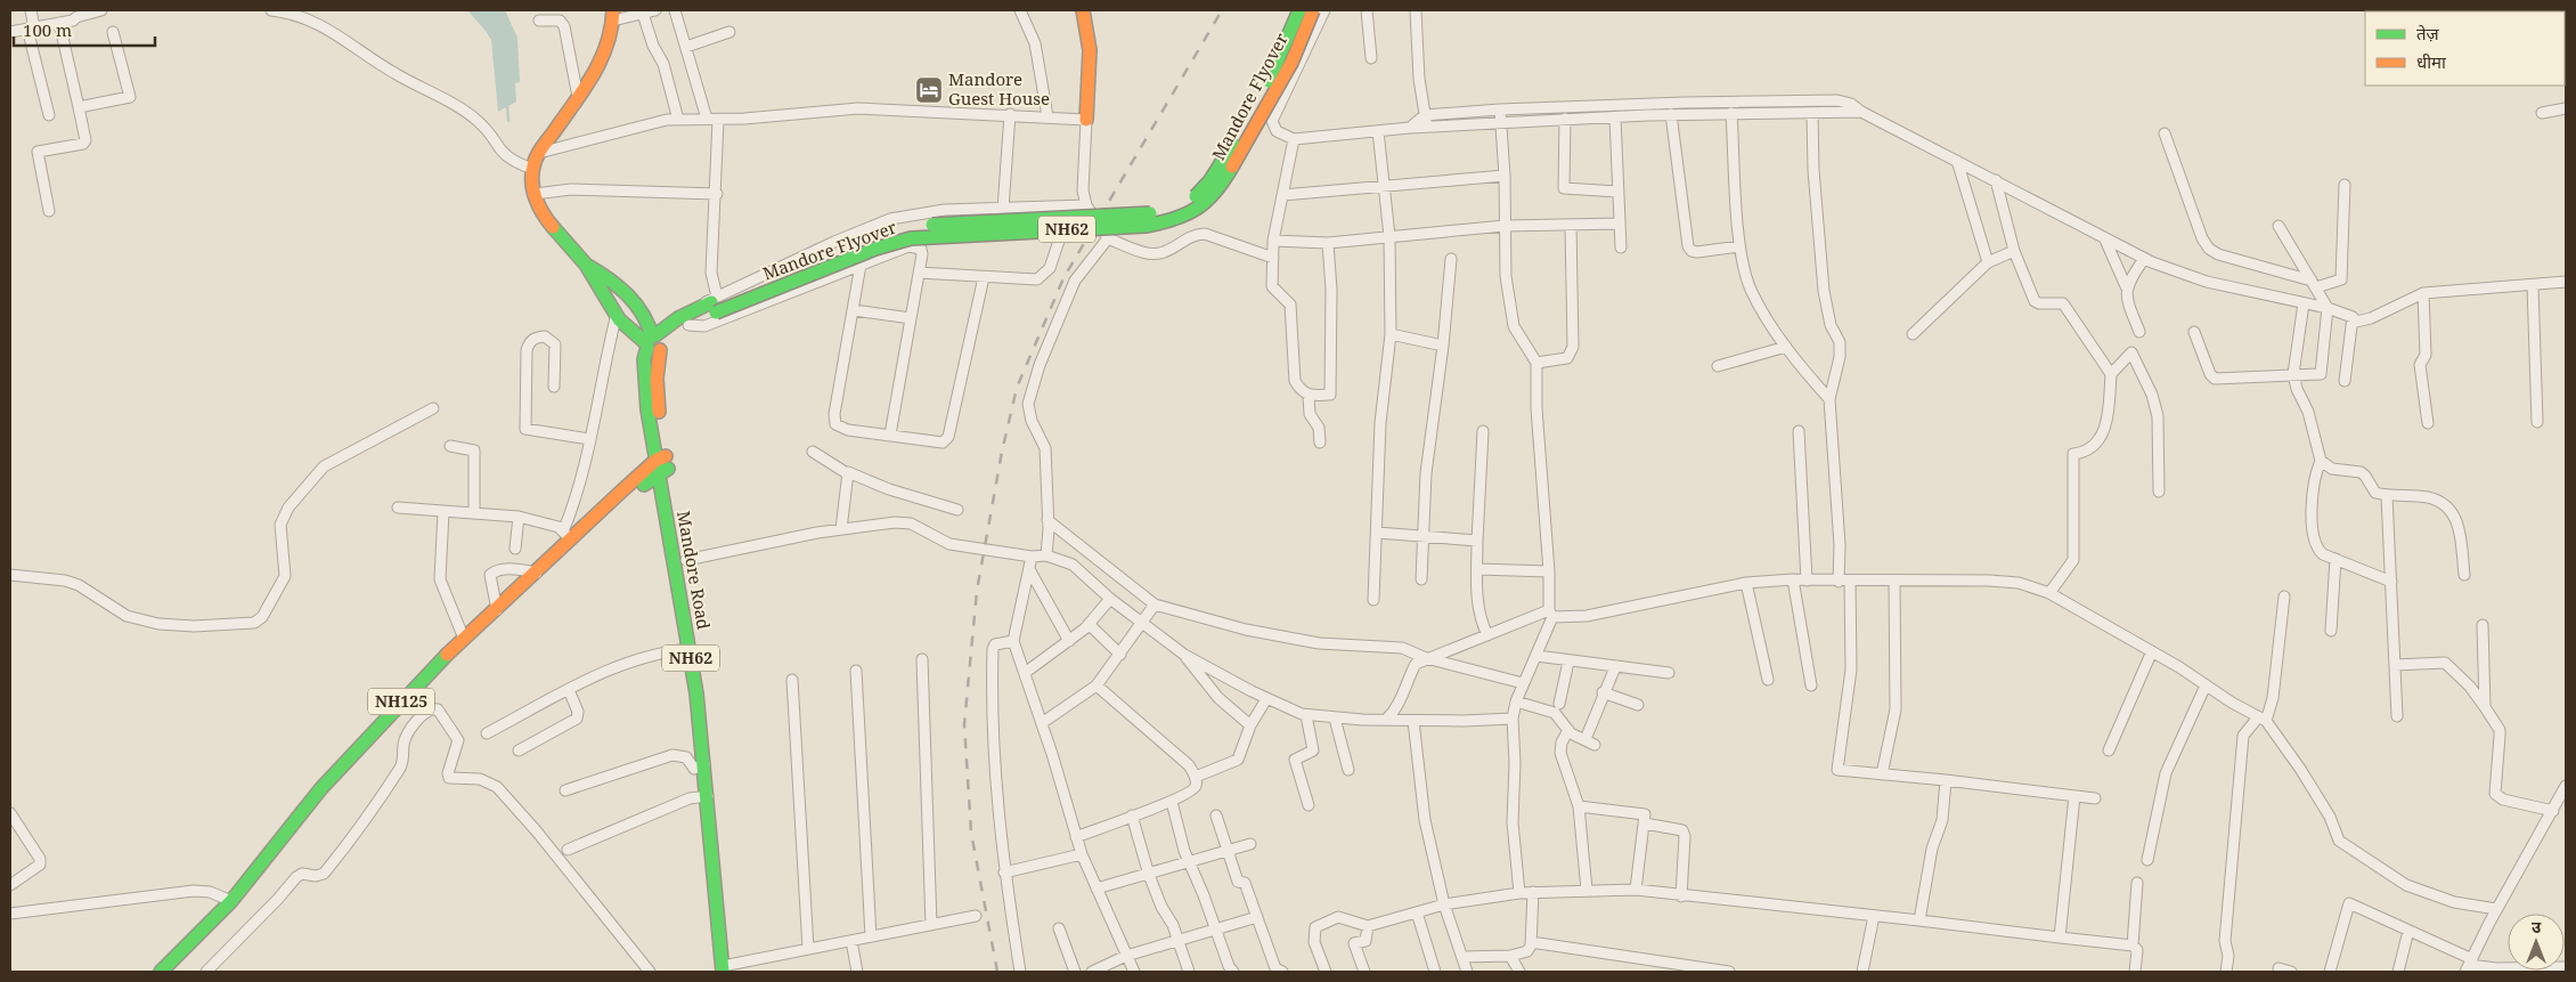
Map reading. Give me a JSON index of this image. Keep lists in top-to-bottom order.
{
  "streets": {
    "main road": [
      "Mandore Flyover",
      "NH62",
      "Mandore Road",
      "NH125"
    ]
  },
  "crossings": [
    ["Mandore Flyover", "NH62"],
    ["NH62", "Mandore Road"],
    ["NH62", "NH125"],
    ["Mandore Road", "NH125"]
  ],
  "places": {
    "hotel": ["Mandore Guest House"]
  },
  "legend": ["तेज़", "धीमा"],
  "scale_bar": "100 m",
  "north": "top"
}
